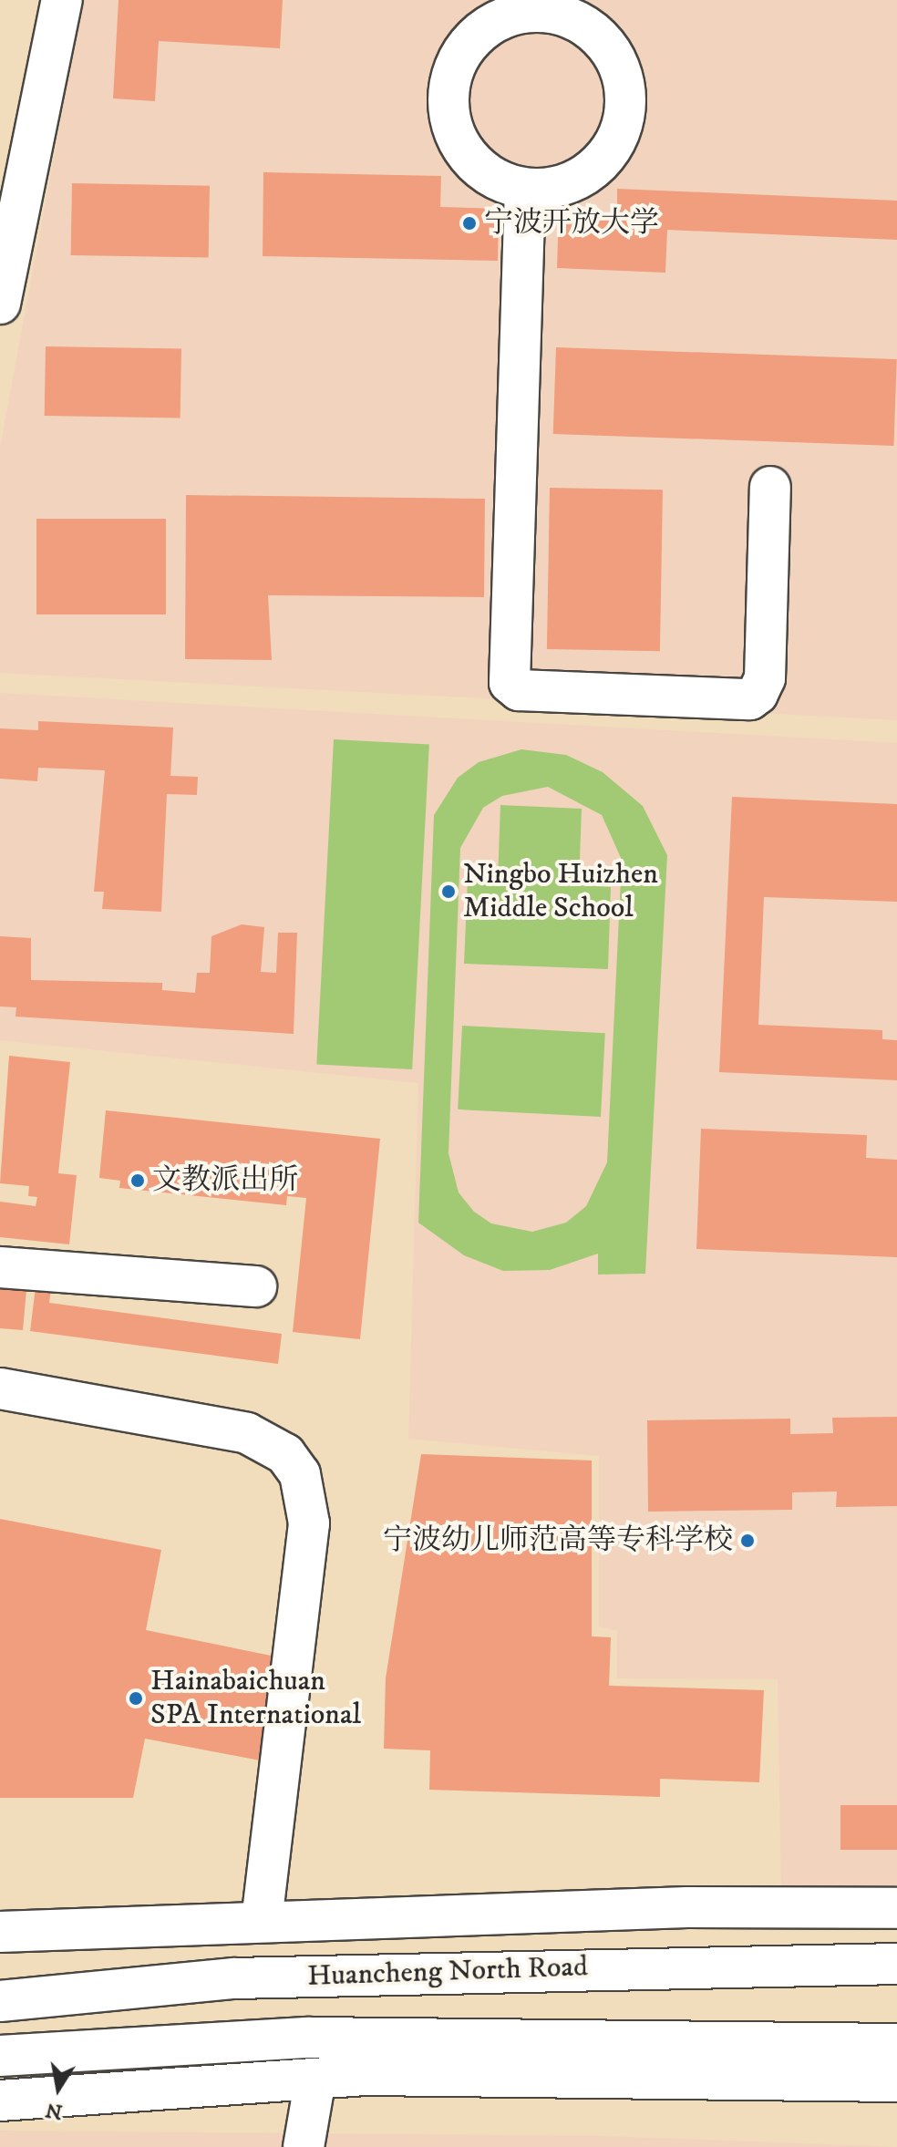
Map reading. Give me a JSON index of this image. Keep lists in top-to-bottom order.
{
  "streets": {
    "main road": ["Huancheng North Road"]
  },
  "places": [
    "宁波开放大学",
    "Ningbo Huizhen Middle School",
    "文教派出所",
    "宁波幼儿师范高等专科学校",
    "Hainabaichuan SPA International"
  ],
  "north": "bottom"
}
